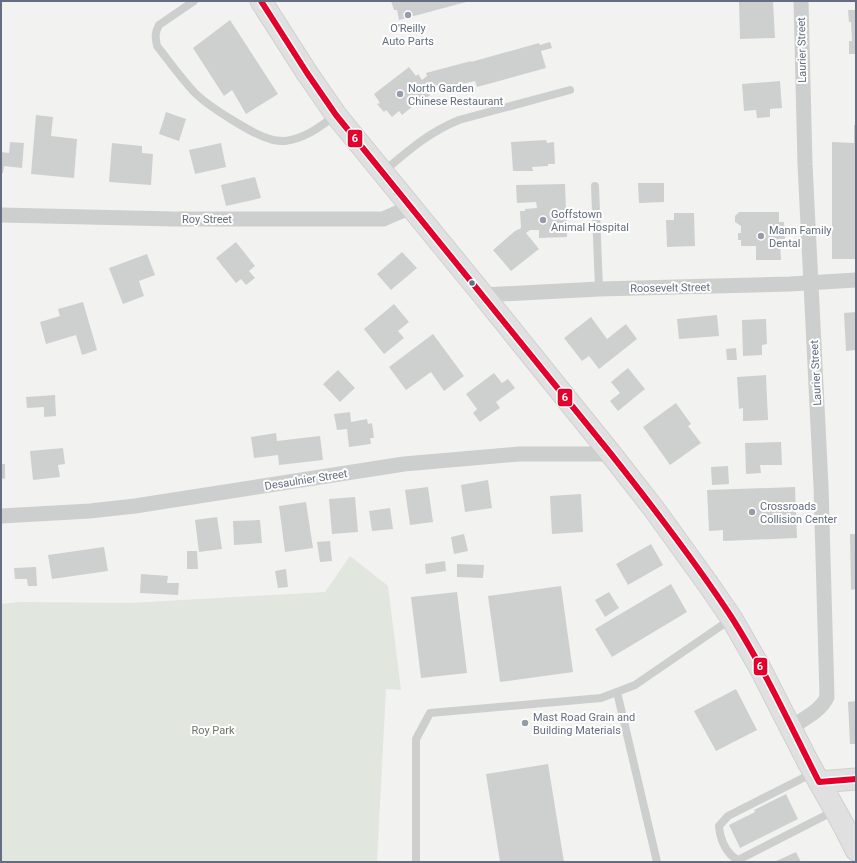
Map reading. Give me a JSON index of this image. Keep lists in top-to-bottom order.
{
  "streets": {
    "street": [
      "Laurier Street",
      "Roy Street",
      "Roosevelt Street",
      "Desaulnier Street"
    ]
  },
  "crossings": [
    ["Laurier Street", "Roosevelt Street"]
  ],
  "parks": ["Roy Park"],
  "places": [
    "O'Reilly Auto Parts",
    "North Garden Chinese Restaurant",
    "Goffstown Animal Hospital",
    "Mann Family Dental",
    "Crossroads Collision Center",
    "Mast Road Grain and Building Materials"
  ],
  "lines": ["transit line 6"]
}
